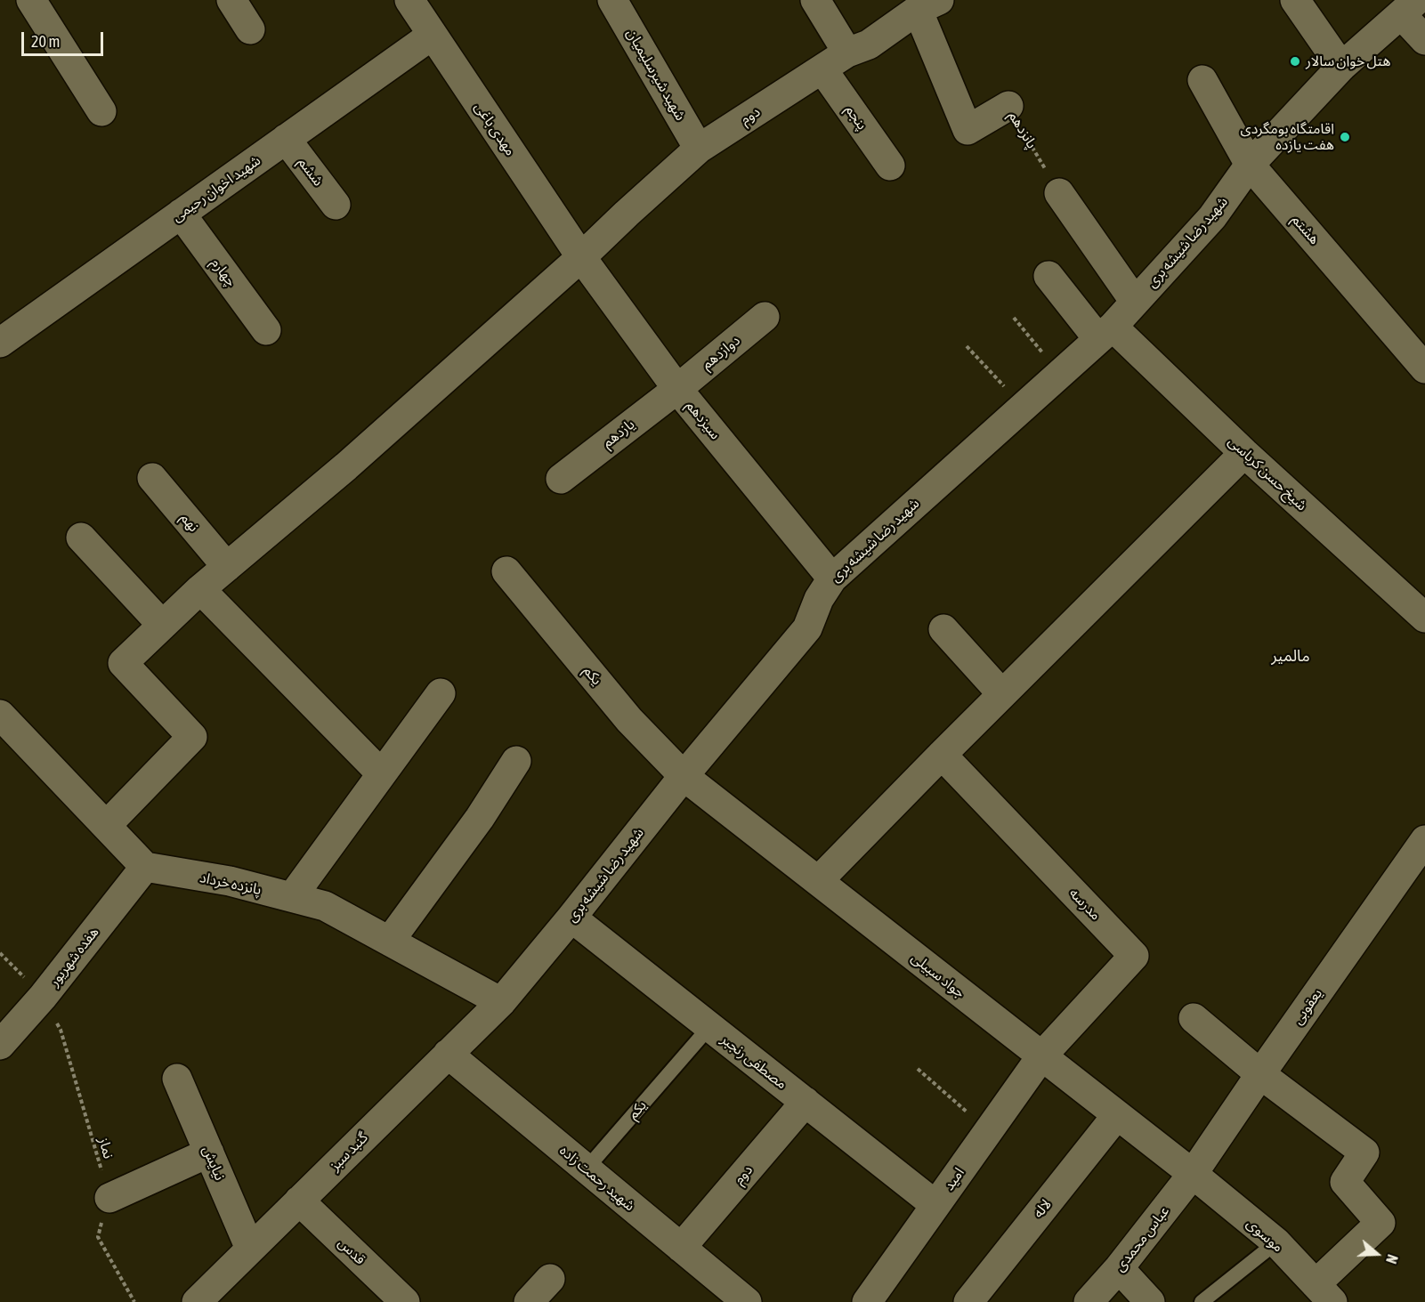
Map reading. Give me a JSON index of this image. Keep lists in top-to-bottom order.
{
  "streets": {
    "street": [
      "شهید شیرسلیمیان",
      "دوم",
      "پنجم",
      "مهدی باغی",
      "پانزدهم",
      "ششم",
      "شهید اخوان رحیمی",
      "هشتم",
      "شهید رضا شیشه بری",
      "چهارم",
      "دوازدهم",
      "سیزدهم",
      "یازدهم",
      "شیخ حسن کرباسی",
      "نهم",
      "یکم",
      "پانزده خرداد",
      "مدرسه",
      "هفده شهریور",
      "جواد سبیلی",
      "یعقوبی",
      "مصطفی رنجبر",
      "گنبد سبز",
      "نیایش",
      "شهید رحمت زاده",
      "امید",
      "لاله",
      "موسوی",
      "عباس محمدی",
      "قدس"
    ],
    "path": ["نماز"]
  },
  "crossings": [
    ["شهید شیرسلیمیان", "دوم"],
    ["دوم", "پنجم"],
    ["دوم", "مهدی باغی"],
    ["دوم", "پانزدهم"],
    ["دوم", "سیزدهم"],
    ["دوم", "نهم"],
    ["دوم", "مصطفی رنجبر"],
    ["دوم", "شهید رحمت زاده"],
    ["مهدی باغی", "شهید اخوان رحیمی"],
    ["مهدی باغی", "سیزدهم"],
    ["ششم", "شهید اخوان رحیمی"],
    ["شهید اخوان رحیمی", "چهارم"],
    ["هشتم", "شهید رضا شیشه بری"],
    ["شهید رضا شیشه بری", "سیزدهم"],
    ["شهید رضا شیشه بری", "شیخ حسن کرباسی"],
    ["شهید رضا شیشه بری", "یکم"],
    ["شهید رضا شیشه بری", "پانزده خرداد"],
    ["شهید رضا شیشه بری", "جواد سبیلی"],
    ["شهید رضا شیشه بری", "مصطفی رنجبر"],
    ["شهید رضا شیشه بری", "گنبد سبز"],
    ["دوازدهم", "سیزدهم"],
    ["دوازدهم", "یازدهم"],
    ["سیزدهم", "یازدهم"],
    ["یکم", "جواد سبیلی"],
    ["یکم", "مصطفی رنجبر"],
    ["یکم", "شهید رحمت زاده"],
    ["پانزده خرداد", "هفده شهریور"],
    ["پانزده خرداد", "گنبد سبز"],
    ["مدرسه", "جواد سبیلی"],
    ["مدرسه", "امید"],
    ["هفده شهریور", "نماز"],
    ["جواد سبیلی", "یعقوبی"],
    ["جواد سبیلی", "امید"],
    ["جواد سبیلی", "لاله"],
    ["جواد سبیلی", "موسوی"],
    ["جواد سبیلی", "عباس محمدی"],
    ["یعقوبی", "موسوی"],
    ["یعقوبی", "عباس محمدی"],
    ["مصطفی رنجبر", "امید"],
    ["گنبد سبز", "نیایش"],
    ["گنبد سبز", "شهید رحمت زاده"],
    ["گنبد سبز", "قدس"],
    ["موسوی", "عباس محمدی"]
  ],
  "districts": ["مالمیر"],
  "places": ["هتل خوان سالار", "اقامتگاه بومگردی هفت یازده"],
  "scale_bar": "20 m",
  "north": "right"
}
